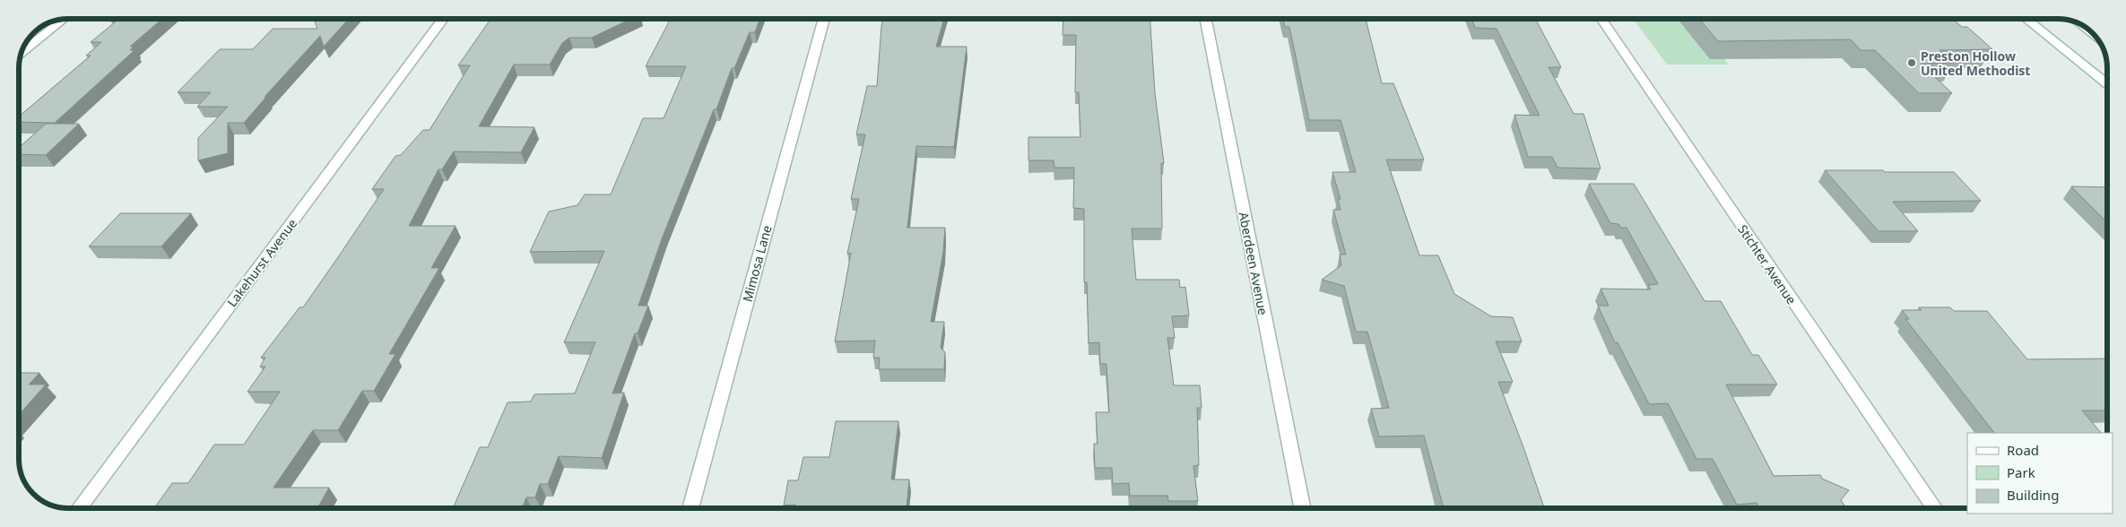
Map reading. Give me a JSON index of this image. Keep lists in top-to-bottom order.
{
  "streets": {
    "street": [
      "Lakehurst Avenue",
      "Mimosa Lane",
      "Aberdeen Avenue",
      "Stichter Avenue"
    ]
  },
  "places": ["Preston Hollow United Methodist"],
  "legend": ["Road", "Park", "Building"]
}
